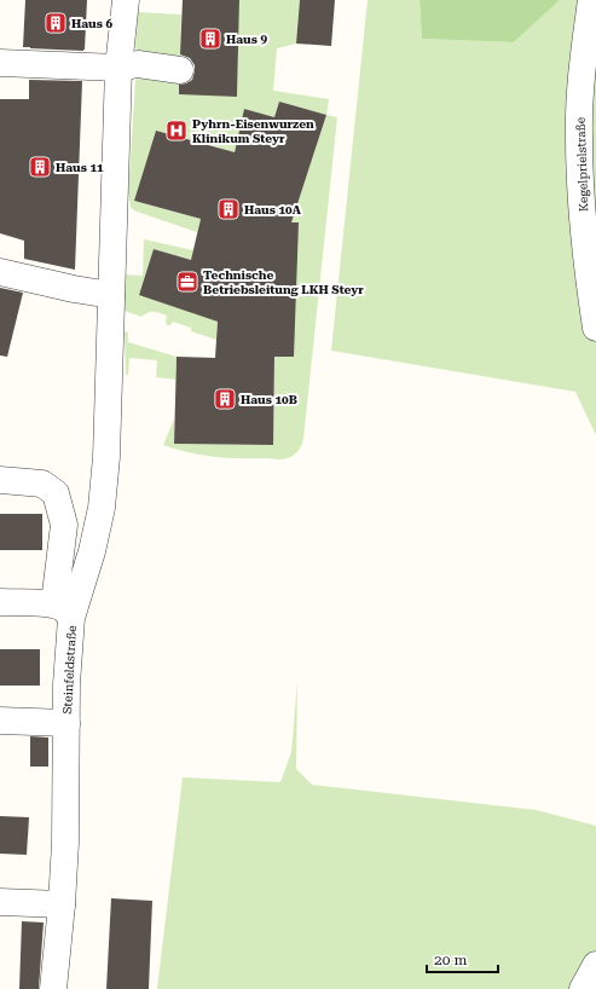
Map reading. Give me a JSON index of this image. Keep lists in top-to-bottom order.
{
  "streets": {
    "street": ["Kegelprielstraße", "Steinfeldstraße"]
  },
  "places": {
    "building": [
      "Haus 6",
      "Haus 9",
      "Haus 11",
      "Haus 10A",
      "Haus 10B"
    ],
    "hospital": ["Pyhrn-Eisenwurzen Klinikum Steyr"],
    "office": ["Technische Betriebsleitung LKH Steyr"]
  },
  "scale_bar": "20 m"
}
